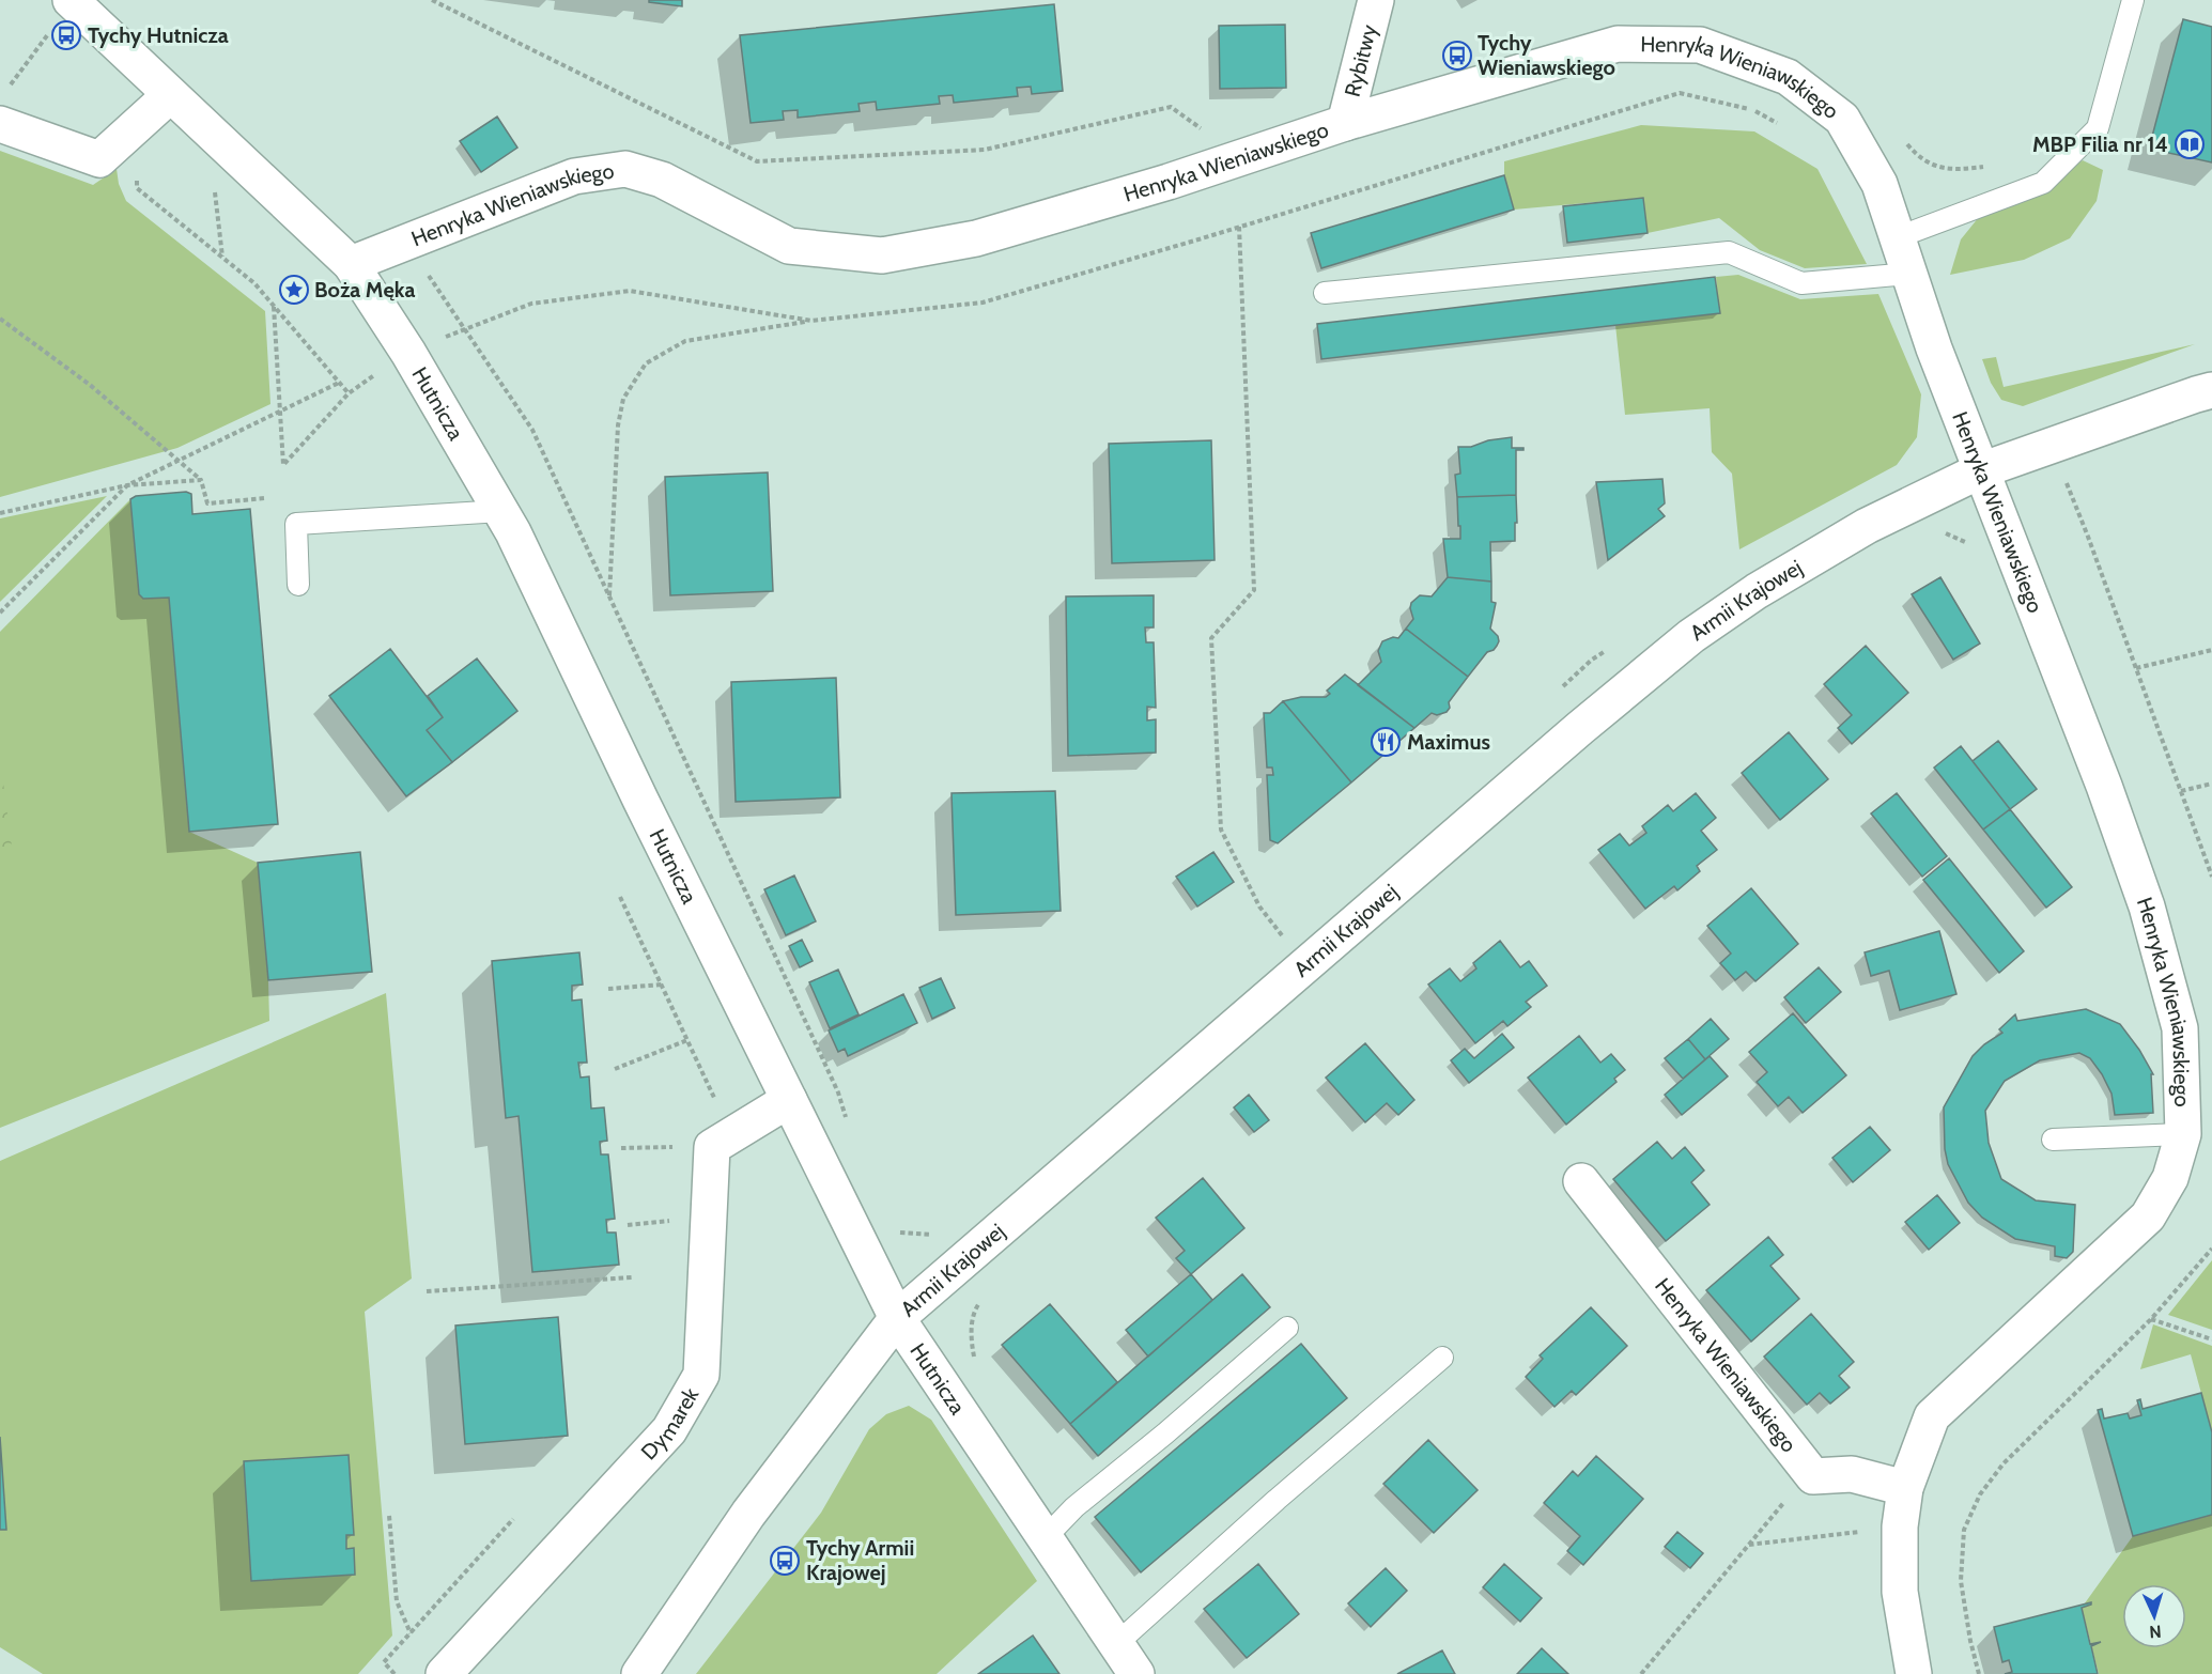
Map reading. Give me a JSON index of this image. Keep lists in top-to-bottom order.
{
  "streets": {
    "street": [
      "Rybitwy",
      "Henryka Wieniawskiego",
      "Hutnicza",
      "Armii Krajowej",
      "Dymarek"
    ]
  },
  "crossings": [
    ["Rybitwy", "Henryka Wieniawskiego"],
    ["Henryka Wieniawskiego", "Hutnicza"],
    ["Henryka Wieniawskiego", "Armii Krajowej"],
    ["Hutnicza", "Armii Krajowej"]
  ],
  "places": {
    "bus stop": ["Tychy Hutnicza", "Tychy Wieniawskiego", "Tychy Armii Krajowej"],
    "library": ["MBP Filia nr 14"],
    "place": ["Boża Męka"],
    "restaurant": ["Maximus"]
  },
  "north": "bottom"
}
